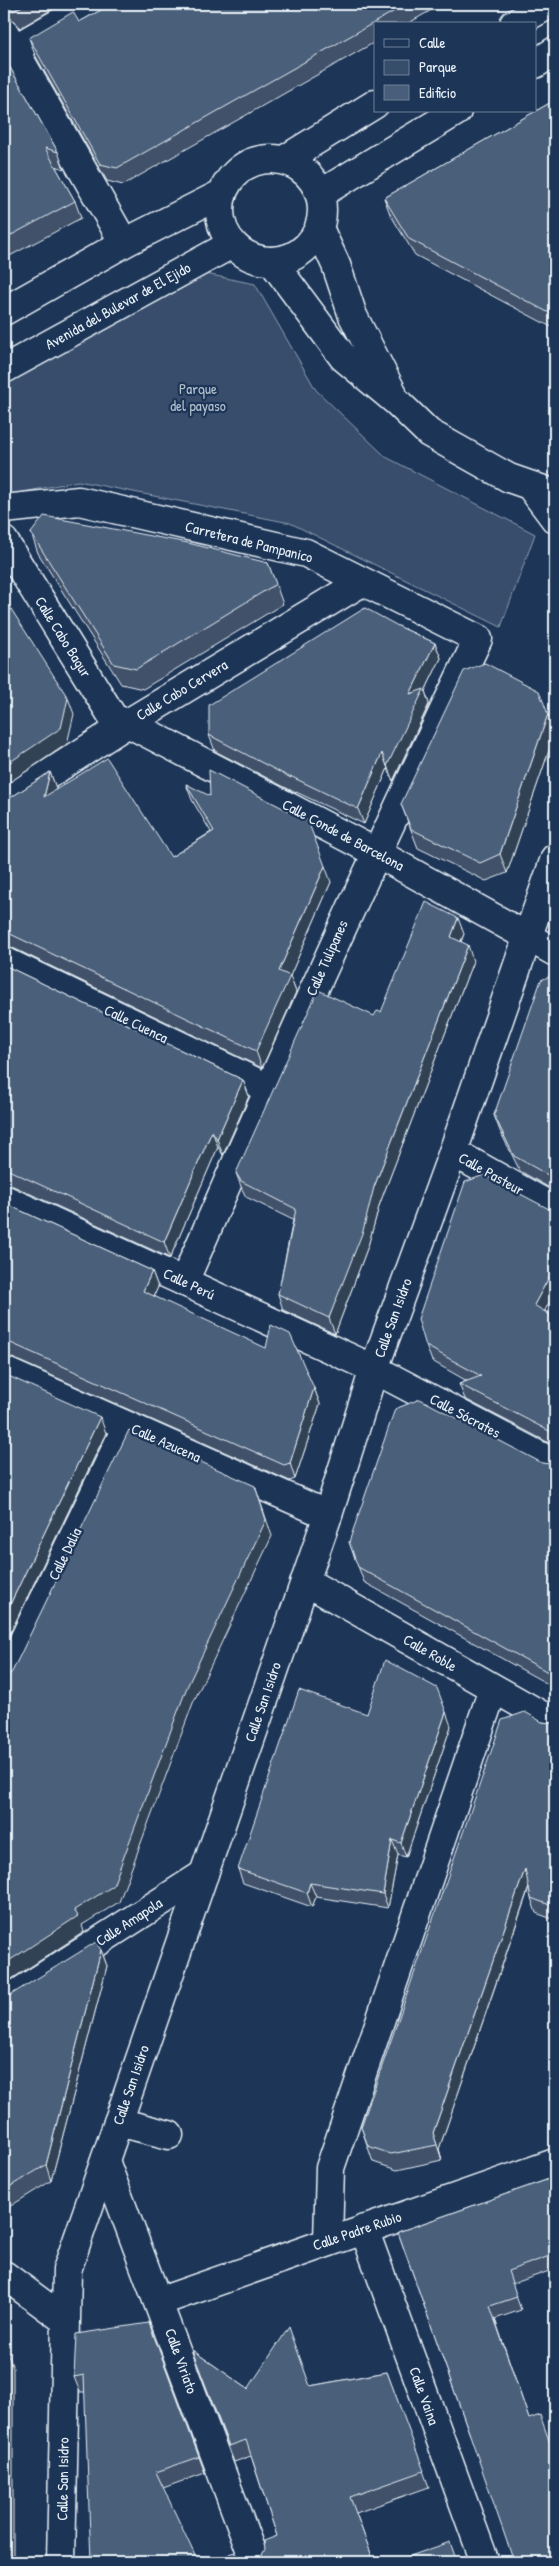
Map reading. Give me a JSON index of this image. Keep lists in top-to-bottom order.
{
  "streets": {
    "street": [
      "Avenida del Bulevar de El Ejido",
      "Carretera de Pampanico",
      "Calle Cabo Bagur",
      "Calle Cabo Cervera",
      "Calle Conde de Barcelona",
      "Calle Tulipanes",
      "Calle Cuenca",
      "Calle Pasteur",
      "Calle Perú",
      "Calle San Isidro",
      "Calle Sócrates",
      "Calle Azucena",
      "Calle Dalia",
      "Calle Roble",
      "Calle Amapola",
      "Calle Padre Rubio",
      "Calle Viriato",
      "Calle Vaina"
    ]
  },
  "crossings": [
    ["Carretera de Pampanico", "Calle Cabo Cervera"],
    ["Carretera de Pampanico", "Calle Tulipanes"],
    ["Calle Cabo Bagur", "Calle Cabo Cervera"],
    ["Calle Cabo Bagur", "Calle Conde de Barcelona"],
    ["Calle Cabo Cervera", "Calle Conde de Barcelona"],
    ["Calle Conde de Barcelona", "Calle Tulipanes"],
    ["Calle Conde de Barcelona", "Calle San Isidro"],
    ["Calle Tulipanes", "Calle Cuenca"],
    ["Calle Tulipanes", "Calle Perú"],
    ["Calle Pasteur", "Calle San Isidro"],
    ["Calle Perú", "Calle San Isidro"],
    ["Calle Perú", "Calle Sócrates"],
    ["Calle San Isidro", "Calle Sócrates"],
    ["Calle San Isidro", "Calle Azucena"],
    ["Calle San Isidro", "Calle Roble"],
    ["Calle San Isidro", "Calle Amapola"],
    ["Calle San Isidro", "Calle Viriato"],
    ["Calle Azucena", "Calle Dalia"],
    ["Calle Padre Rubio", "Calle Viriato"],
    ["Calle Padre Rubio", "Calle Vaina"]
  ],
  "parks": ["Parque del payaso"],
  "legend": ["Calle", "Parque", "Edificio"]
}
